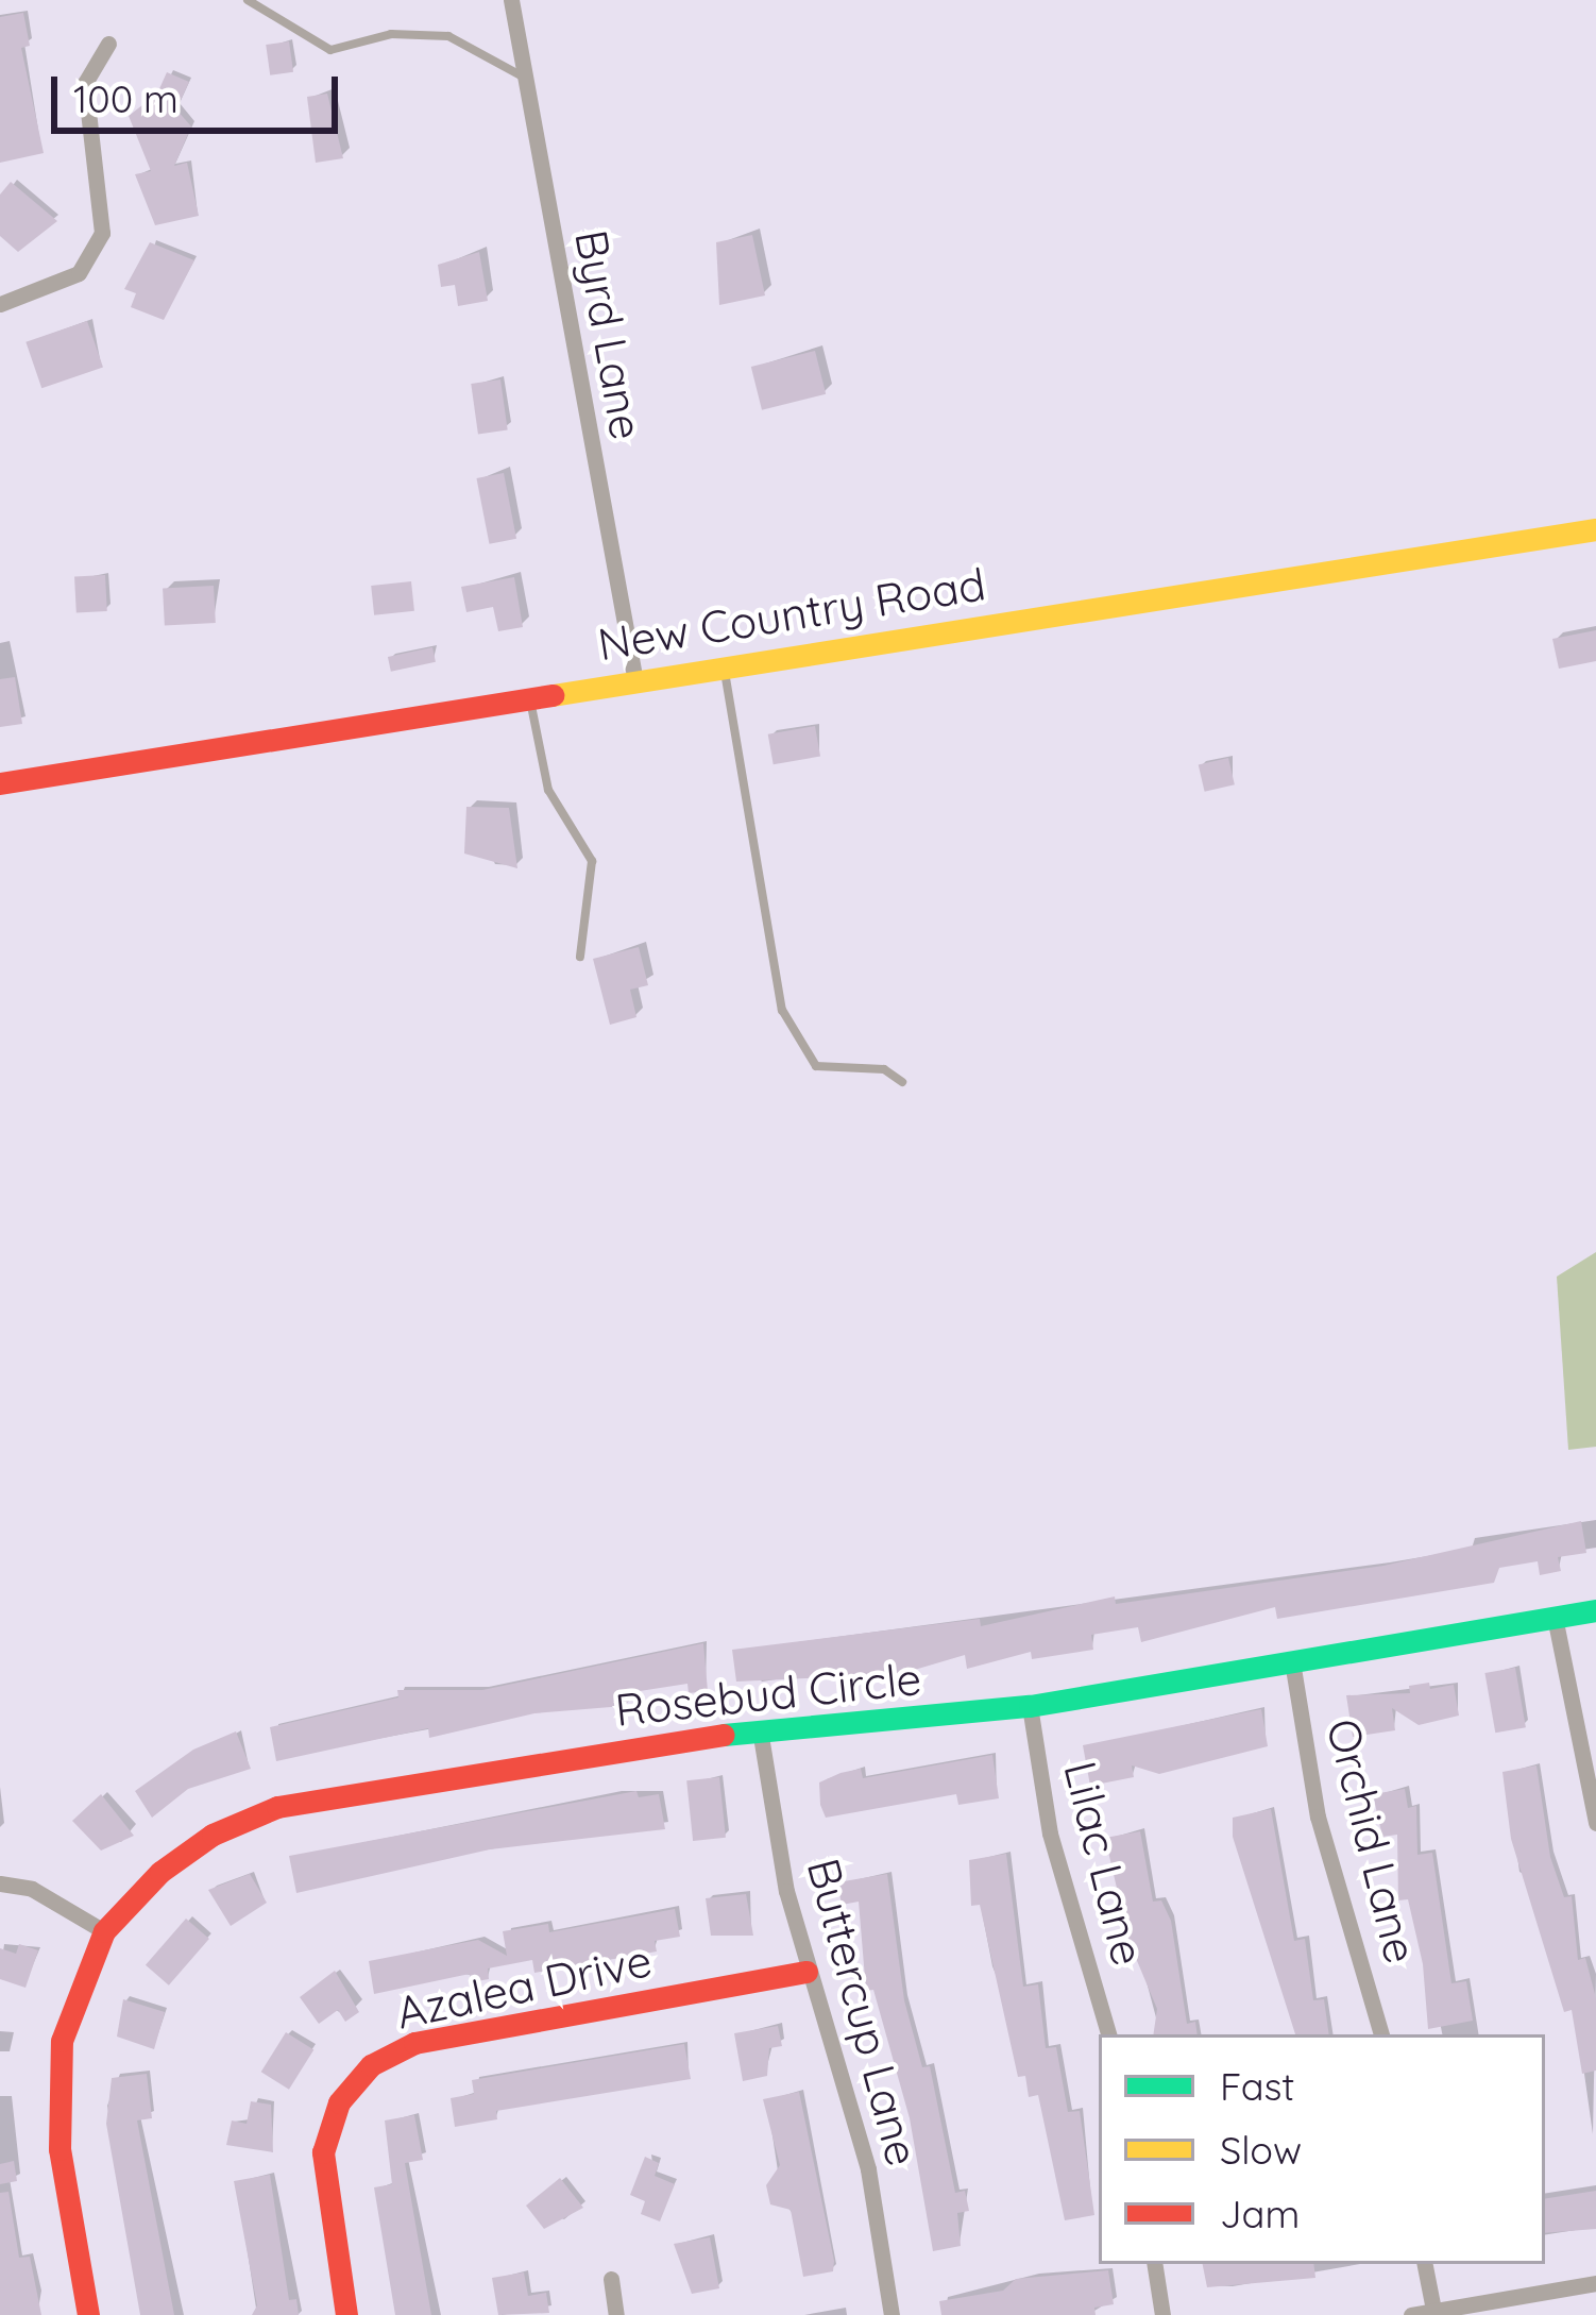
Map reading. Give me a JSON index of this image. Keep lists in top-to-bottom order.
{
  "streets": {
    "street": [
      "Byrd Lane",
      "New Country Road",
      "Rosebud Circle",
      "Orchid Lane",
      "Lilac Lane",
      "Azalea Drive",
      "Buttercup Lane"
    ]
  },
  "crossings": [
    ["Byrd Lane", "New Country Road"],
    ["Rosebud Circle", "Orchid Lane"],
    ["Rosebud Circle", "Lilac Lane"],
    ["Rosebud Circle", "Buttercup Lane"],
    ["Azalea Drive", "Buttercup Lane"]
  ],
  "legend": ["Fast", "Slow", "Jam"],
  "scale_bar": "100 m"
}
